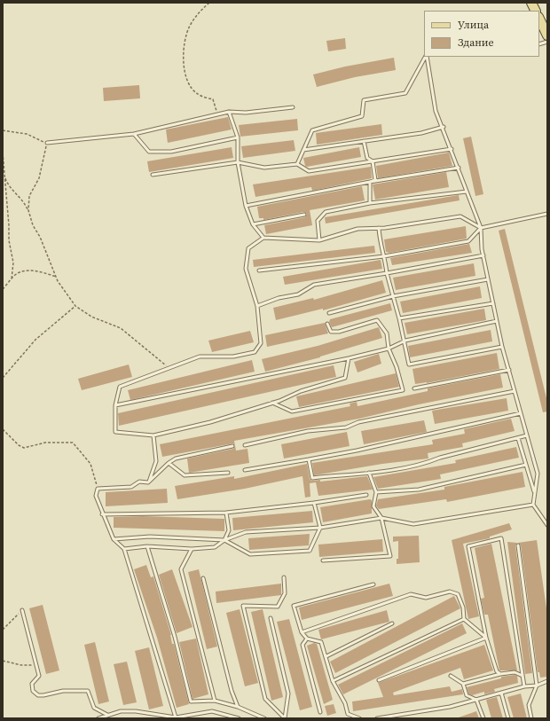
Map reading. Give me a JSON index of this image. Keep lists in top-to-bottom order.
{
  "legend": ["Улица", "Здание"]
}
